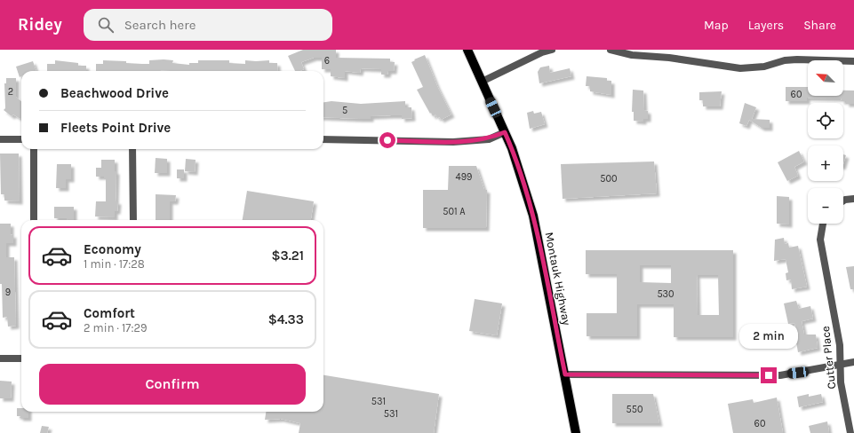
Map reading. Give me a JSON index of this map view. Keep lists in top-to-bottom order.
{
  "streets": {
    "main road": ["Montauk Highway"],
    "street": ["Cutter Place"]
  },
  "house_numbers": [
    "6",
    "2",
    "60",
    "5",
    "499",
    "500",
    "501 A",
    "9",
    "530",
    "531",
    "550",
    "531",
    "60"
  ],
  "north": "top left",
  "page": {
    "header": "Ridey",
    "search": "Search here",
    "nav": ["Map", "Layers", "Share"],
    "map_buttons": ["+", "−"],
    "banner": ["Beachwood Drive", "Fleets Point Drive"],
    "list": [
      {
        "name": "Economy",
        "note": "1 min · 17:28",
        "value": "$3.21"
      },
      {
        "name": "Comfort",
        "note": "2 min · 17:29",
        "value": "$4.33"
      }
    ],
    "bubble": "2 min",
    "buttons": "Confirm"
  }
}
